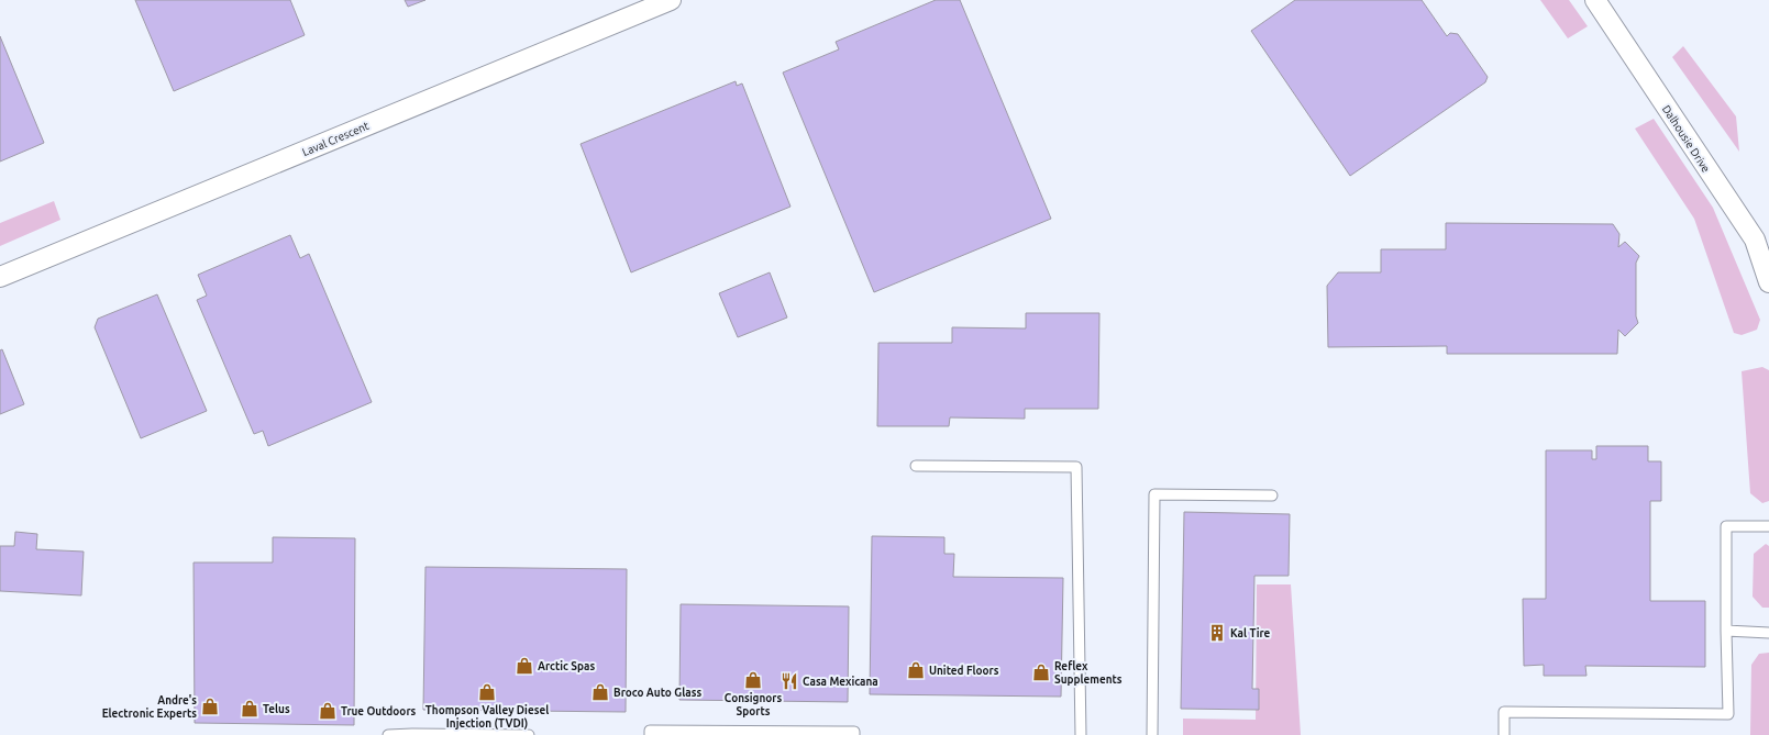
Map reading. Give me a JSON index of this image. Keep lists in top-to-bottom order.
{
  "streets": {
    "street": ["Laval Crescent", "Dalhousie Drive"]
  },
  "places": {
    "building": ["Kal Tire"],
    "shop": [
      "Arctic Spas",
      "United Floors",
      "Reflex Supplements",
      "Consignors Sports",
      "Thompson Valley Diesel Injection (TVDI)",
      "Broco Auto Glass",
      "Andre's Electronic Experts",
      "Telus",
      "True Outdoors"
    ],
    "restaurant": ["Casa Mexicana"]
  }
}
